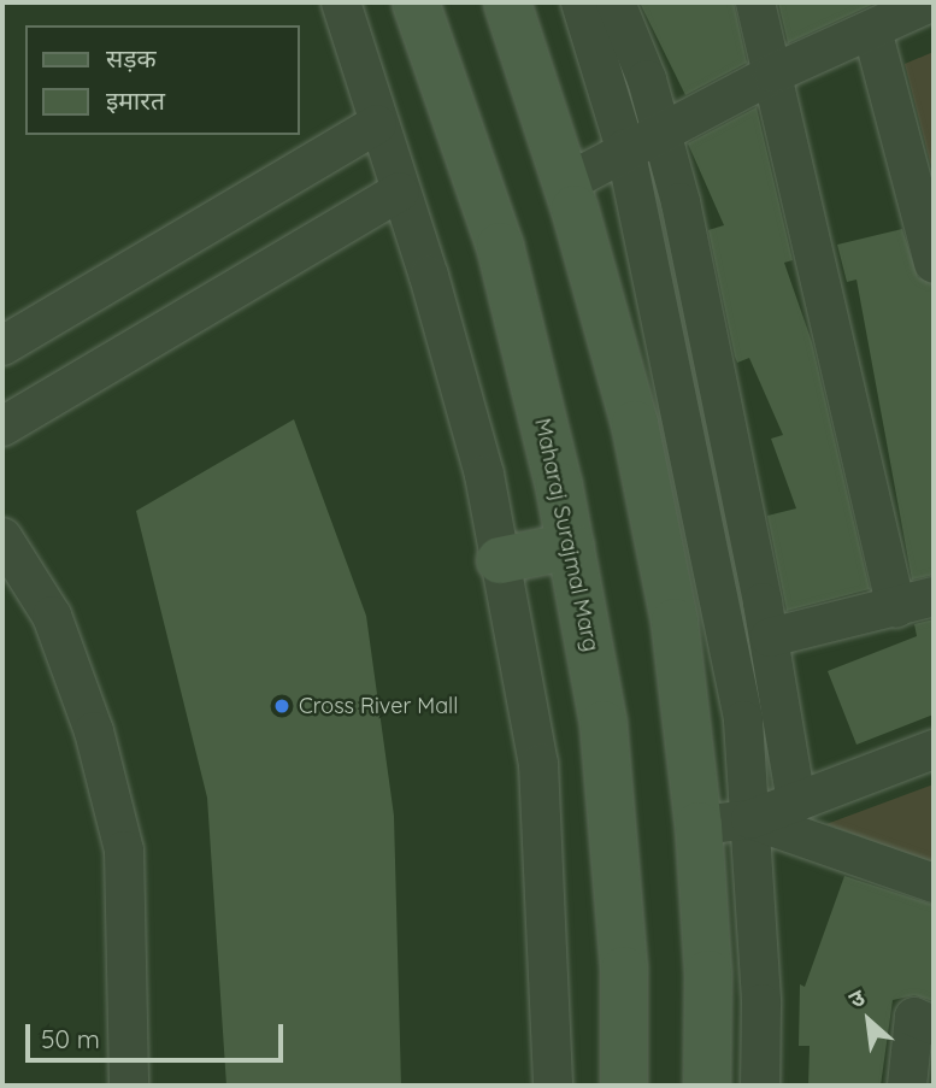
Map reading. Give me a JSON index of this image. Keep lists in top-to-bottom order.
{
  "streets": {
    "main road": ["Maharaj Surajmal Marg"]
  },
  "places": ["Cross River Mall"],
  "legend": ["सड़क", "इमारत"],
  "scale_bar": "50 m",
  "north": "top left"
}
